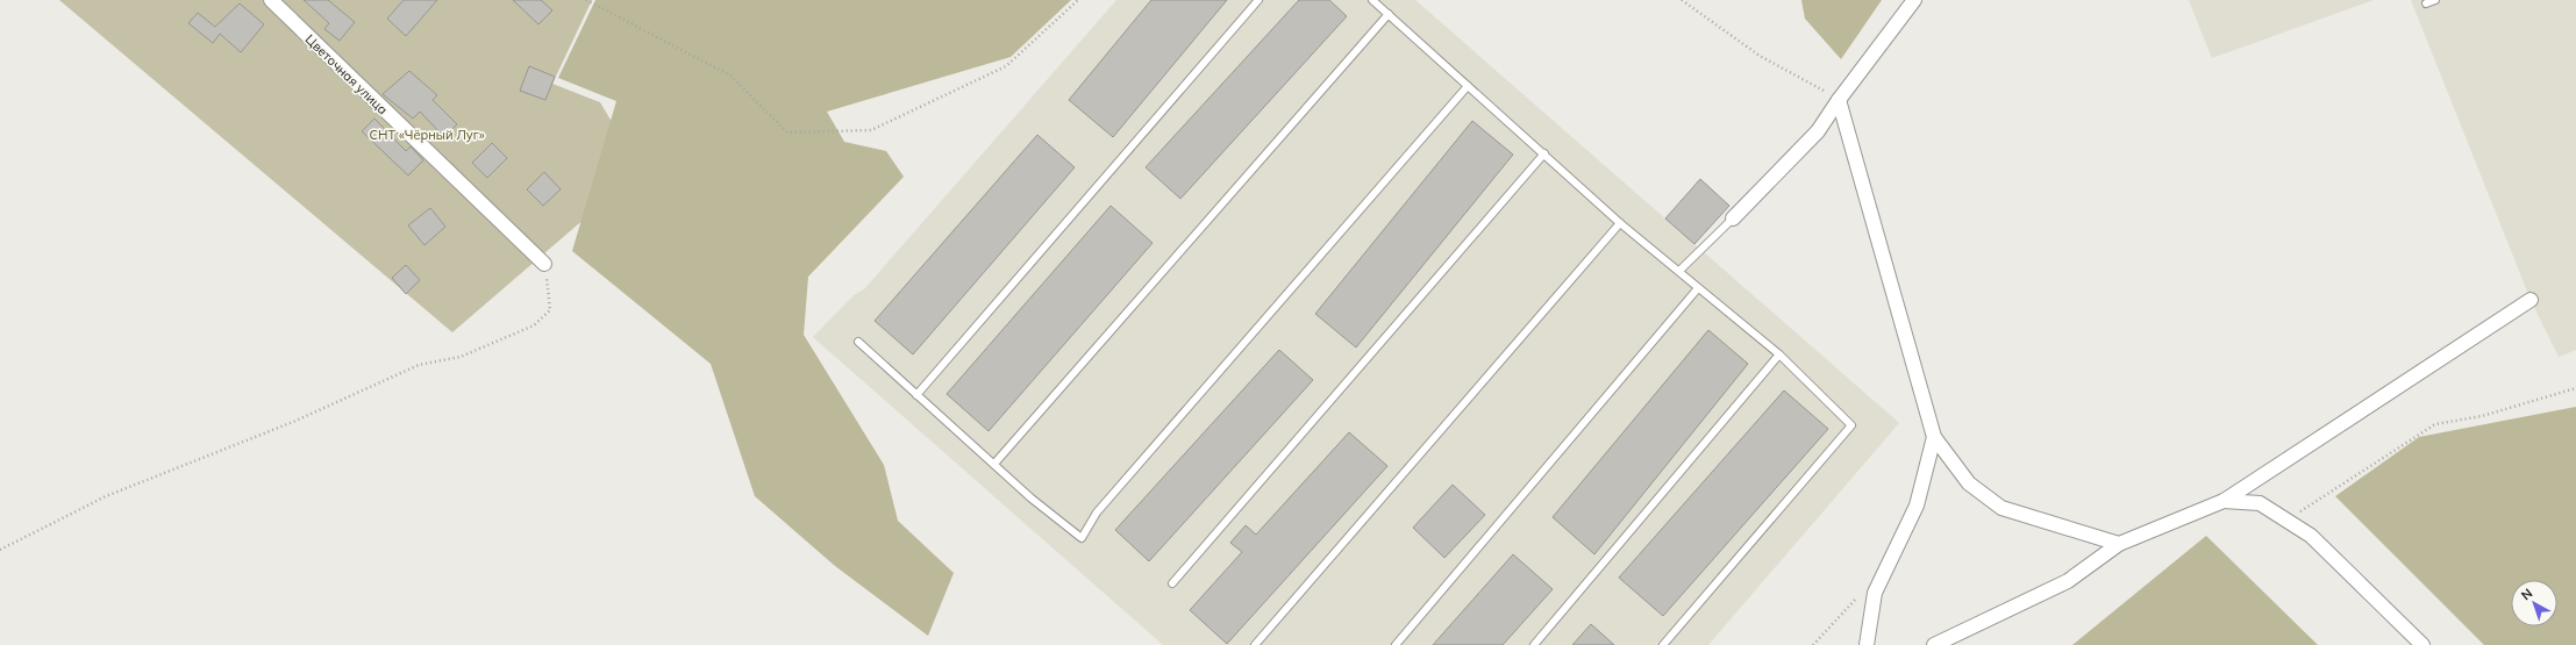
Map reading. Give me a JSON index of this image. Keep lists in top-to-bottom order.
{
  "streets": {
    "street": ["Цветочная улица"]
  },
  "parks": ["СНТ «Чёрный Луг»"],
  "north": "top left"
}
